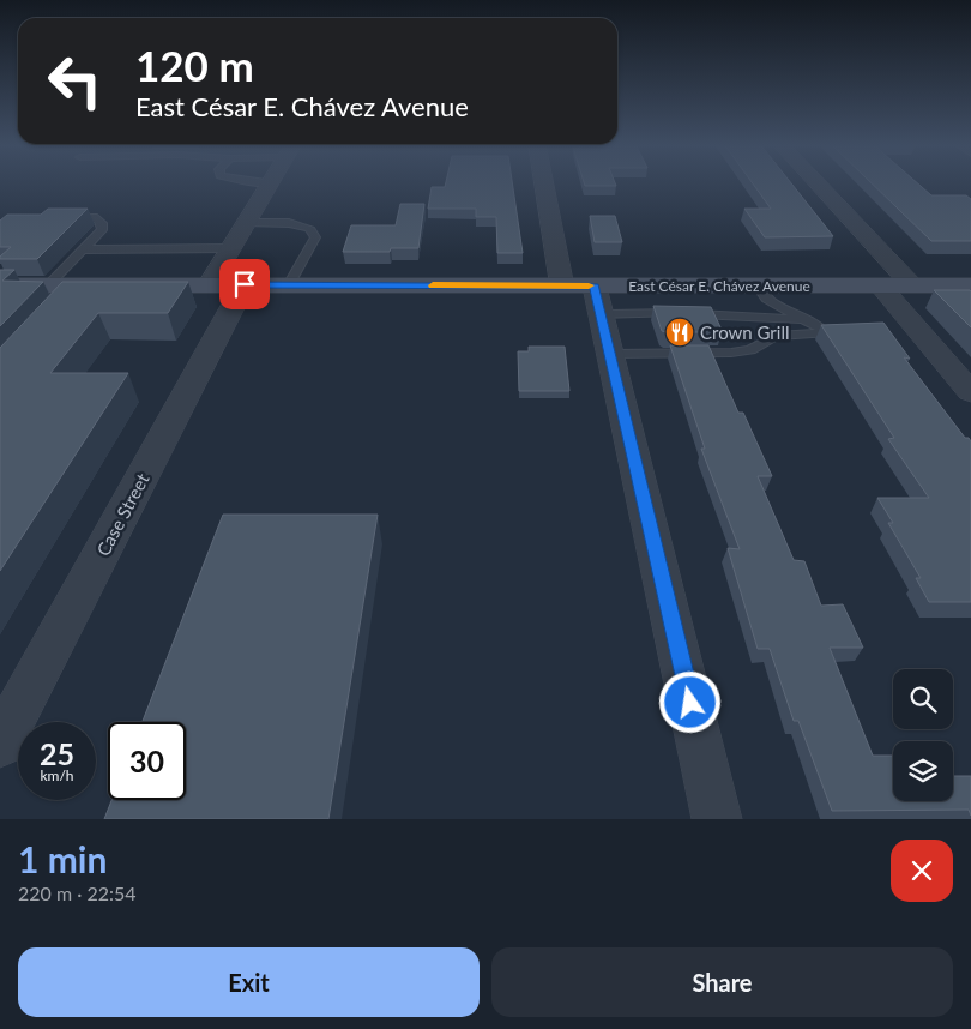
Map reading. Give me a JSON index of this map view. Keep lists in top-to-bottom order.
{
  "streets": {
    "street": ["East César E. Chávez Avenue", "Case Street"]
  },
  "crossings": [
    ["East César E. Chávez Avenue", "Case Street"]
  ],
  "places": {
    "restaurant": ["Crown Grill"]
  },
  "page": {
    "turn": ["120 m", "East César E. Chávez Avenue"],
    "speed": "25 km/h",
    "limit": "30",
    "heading": ["1 min", "220 m · 22:54"],
    "buttons": ["Exit", "Share"]
  }
}
